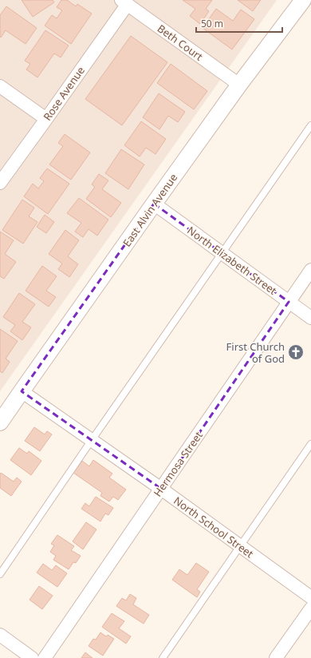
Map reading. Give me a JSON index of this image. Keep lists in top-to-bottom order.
{
  "streets": {
    "street": [
      "Beth Court",
      "Rose Avenue",
      "East Alvin Avenue",
      "North Elizabeth Street",
      "Hermosa Street",
      "North School Street"
    ]
  },
  "crossings": [
    ["Beth Court", "Rose Avenue"],
    ["Beth Court", "East Alvin Avenue"],
    ["East Alvin Avenue", "North Elizabeth Street"],
    ["East Alvin Avenue", "North School Street"],
    ["North Elizabeth Street", "Hermosa Street"],
    ["Hermosa Street", "North School Street"]
  ],
  "places": {
    "church": ["First Church of God"]
  },
  "scale_bar": "50 m"
}
